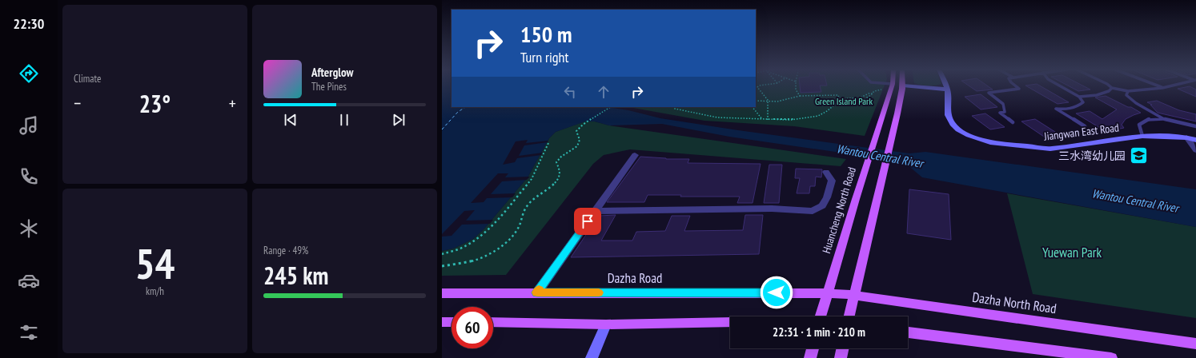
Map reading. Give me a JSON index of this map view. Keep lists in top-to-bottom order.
{
  "streets": {
    "main road": ["Huancheng North Road", "Dazha Road", "Dazha North Road"],
    "street": ["Jiangwan East Road"]
  },
  "crossings": [
    ["Huancheng North Road", "Dazha Road"],
    ["Huancheng North Road", "Dazha North Road"],
    ["Dazha Road", "Dazha North Road"]
  ],
  "water": ["Wantou Central River"],
  "parks": ["Green Island Park", "Yuewan Park"],
  "places": {
    "school or university": ["三水湾幼儿园"]
  },
  "page": {
    "tabs": "22:30",
    "tile": [
      "Climate",
      ["54", "km/h"],
      ["Range · 49%", "245 km"]
    ],
    "turn": ["150 m", "Turn right"],
    "song": ["Afterglow", "The Pines"],
    "heat": ["−", "23°", "+"],
    "limit": "60",
    "trip": "22:31 · 1 min · 210 m"
  }
}
